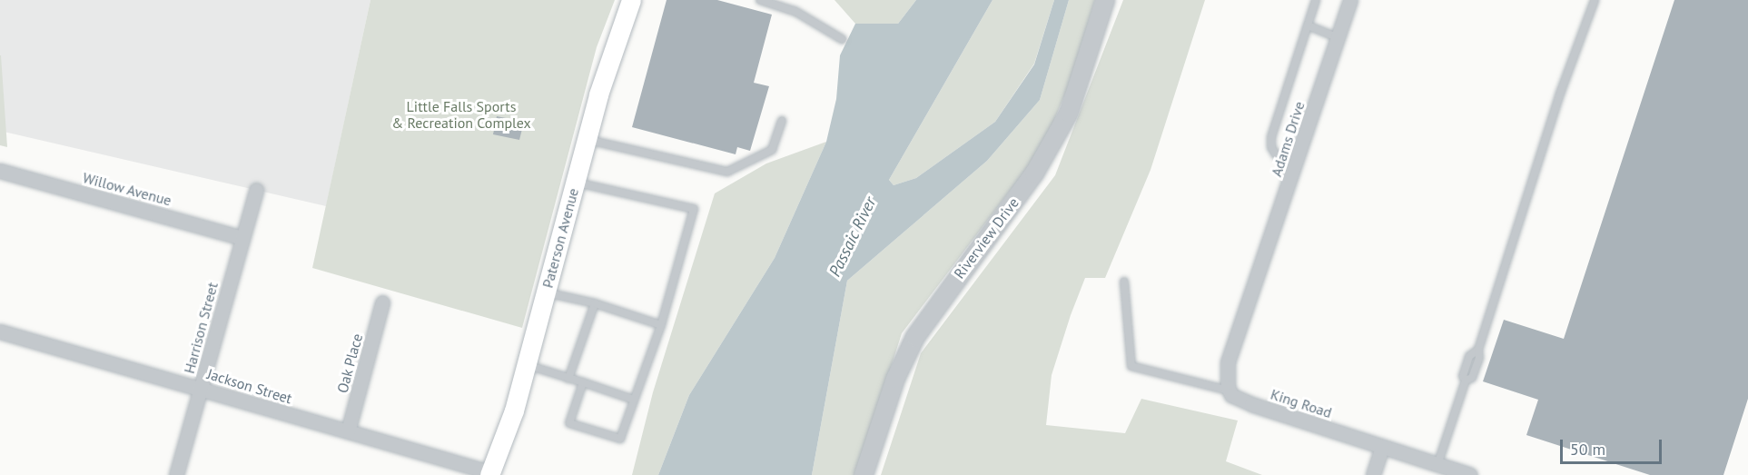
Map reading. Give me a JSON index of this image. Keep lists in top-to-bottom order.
{
  "streets": {
    "main road": ["Paterson Avenue"],
    "street": [
      "Adams Drive",
      "Willow Avenue",
      "Riverview Drive",
      "Harrison Street",
      "Oak Place",
      "Jackson Street",
      "King Road"
    ]
  },
  "crossings": [
    ["Adams Drive", "King Road"],
    ["Willow Avenue", "Harrison Street"],
    ["Paterson Avenue", "Jackson Street"],
    ["Harrison Street", "Jackson Street"],
    ["Oak Place", "Jackson Street"]
  ],
  "water": ["Passaic River"],
  "parks": ["Little Falls Sports & Recreation Complex"],
  "scale_bar": "50 m"
}
